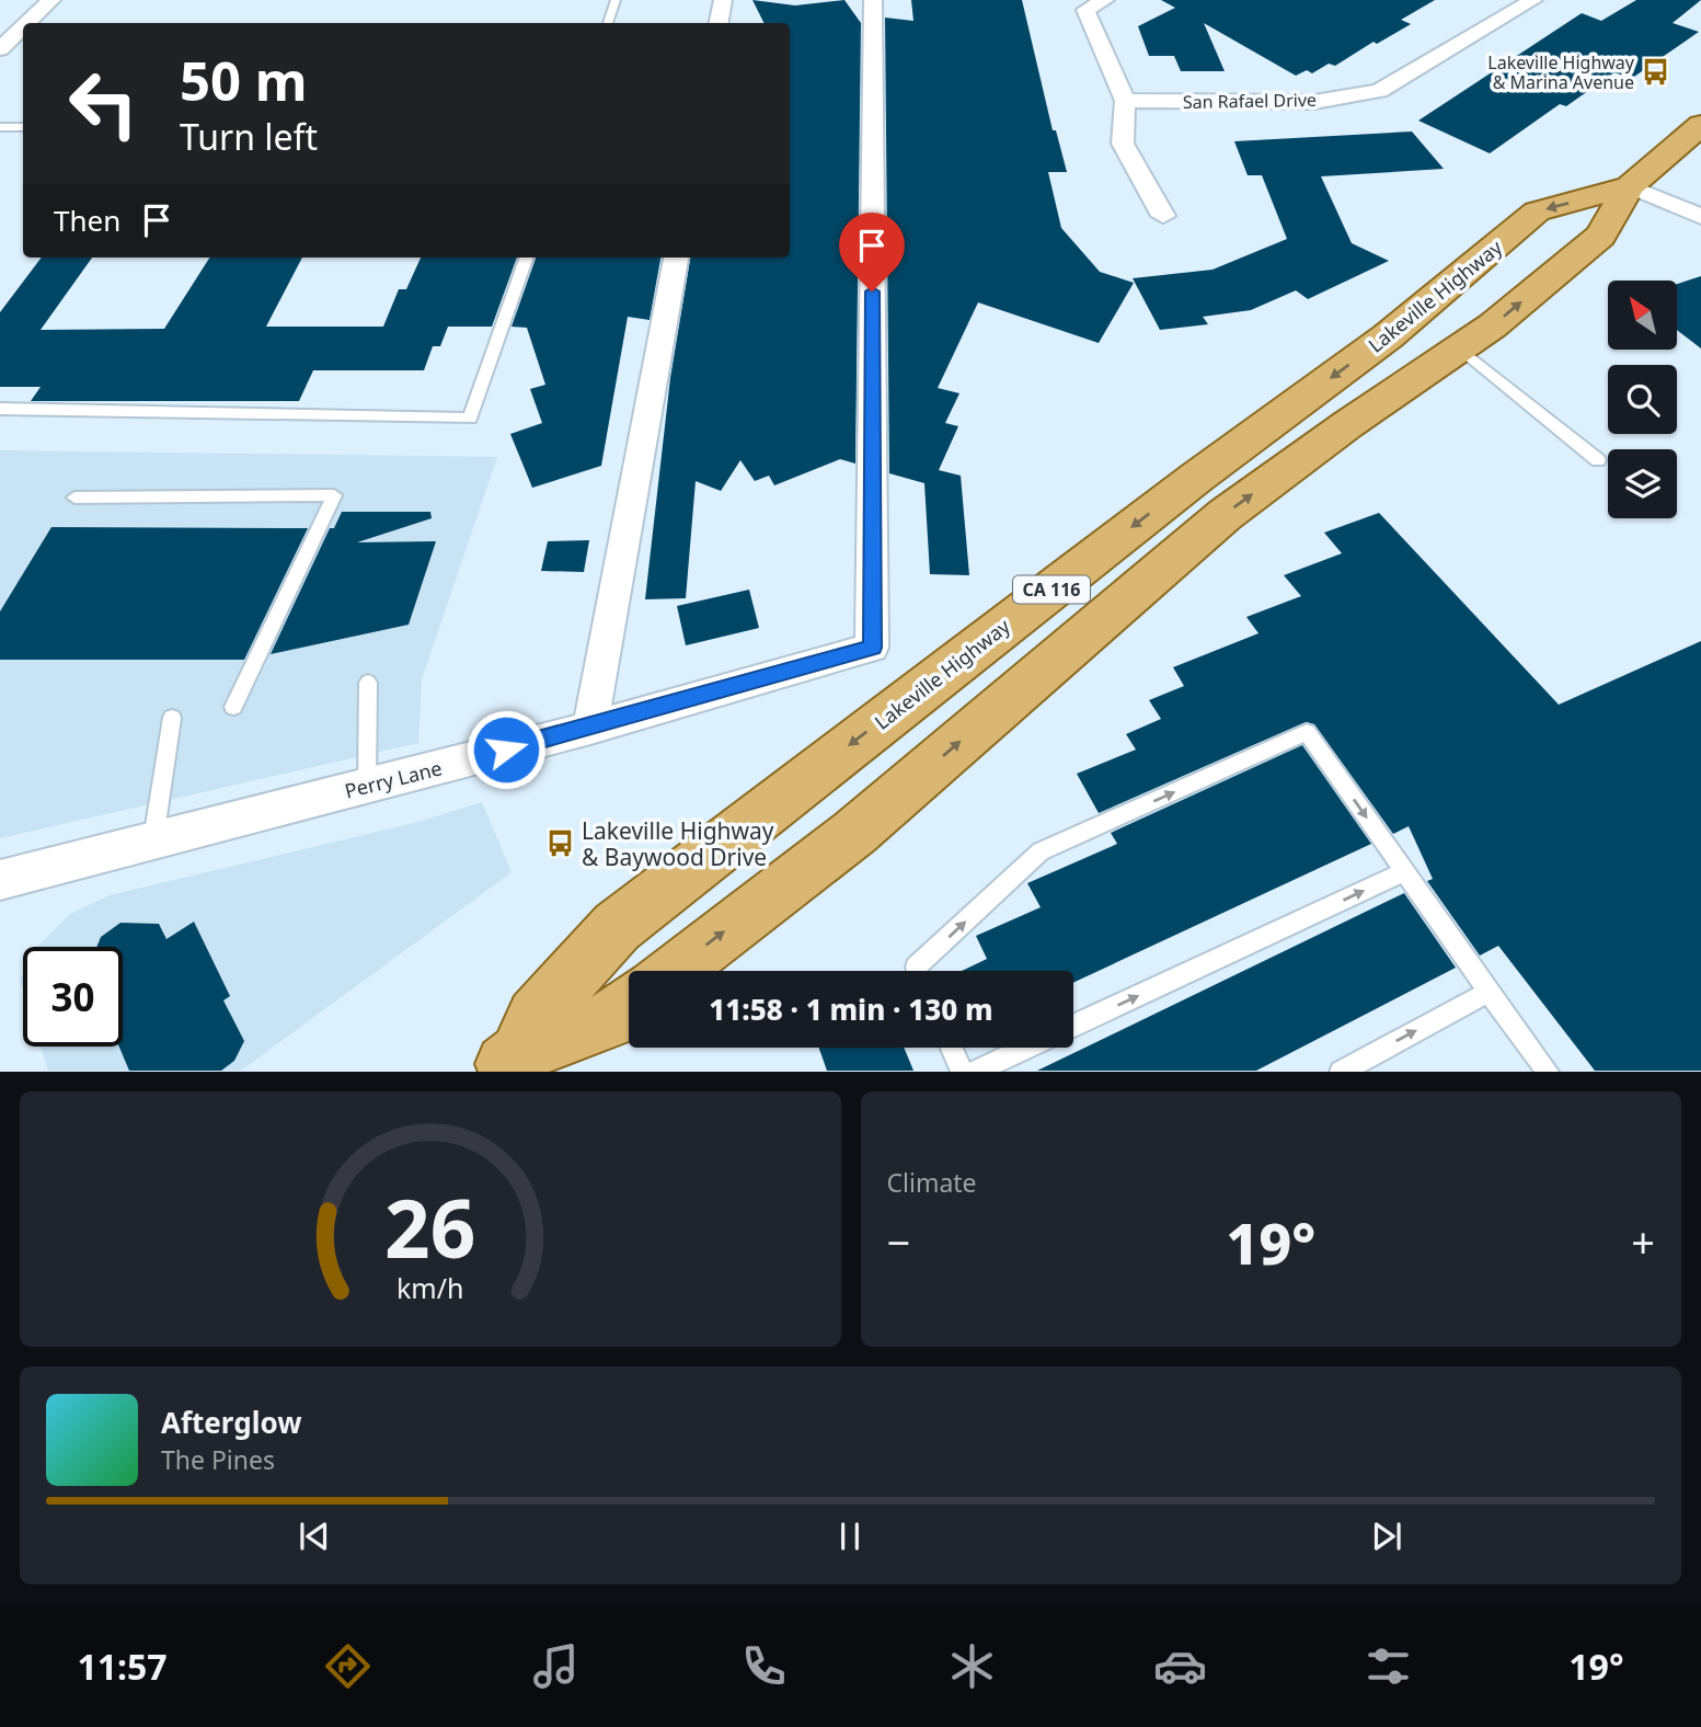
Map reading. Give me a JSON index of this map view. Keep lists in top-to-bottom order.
{
  "streets": {
    "main road": ["Lakeville Highway", "CA 116"],
    "street": ["San Rafael Drive", "Perry Lane"]
  },
  "places": {
    "bus stop": ["Lakeville Highway & Marina Avenue", "Lakeville Highway & Baywood Drive"]
  },
  "north": "top left",
  "page": {
    "turn": ["50 m", "Turn left"],
    "then": "Then",
    "limit": "30",
    "trip": "11:58 · 1 min · 130 m",
    "tile": "Climate",
    "heat": ["−", "19°", "+"],
    "song": ["Afterglow", "The Pines"],
    "tabs": ["11:57", "19°"],
    "gauge": ["26", "km/h"]
  }
}
